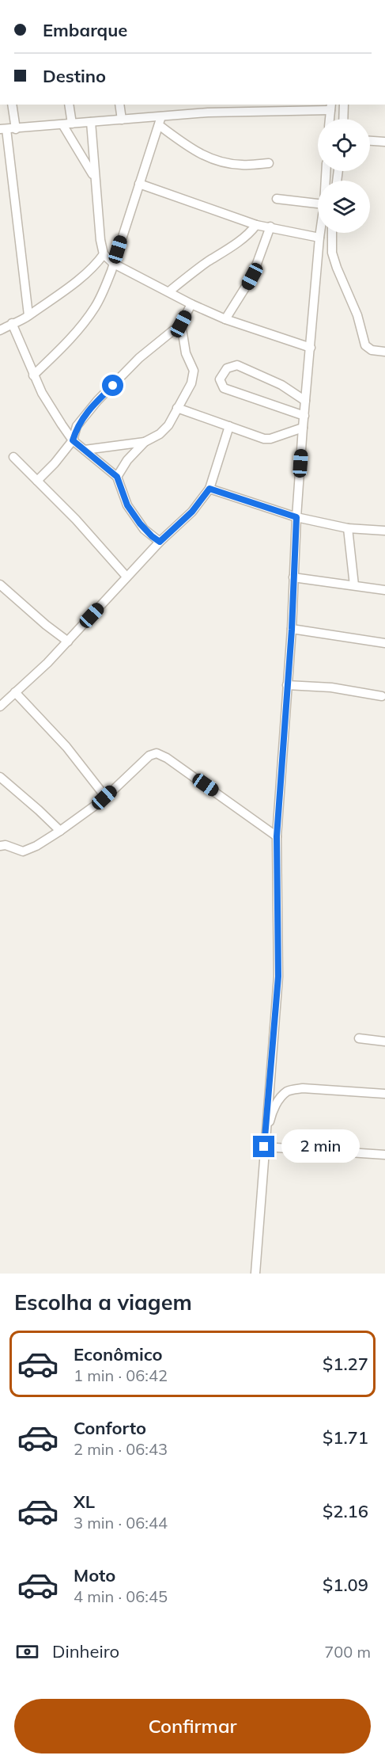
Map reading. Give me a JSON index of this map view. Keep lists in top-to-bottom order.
{
  "page": {
    "banner": ["Embarque", "Destino"],
    "bubble": "2 min",
    "heading": "Escolha a viagem",
    "list": [
      {
        "name": "Econômico",
        "note": "1 min · 06:42",
        "value": "$1.27"
      },
      {
        "name": "Conforto",
        "note": "2 min · 06:43",
        "value": "$1.71"
      },
      {
        "name": "XL",
        "note": "3 min · 06:44",
        "value": "$2.16"
      },
      {
        "name": "Moto",
        "note": "4 min · 06:45",
        "value": "$1.09"
      }
    ],
    "pay": ["Dinheiro", "700 m"],
    "buttons": "Confirmar"
  }
}
